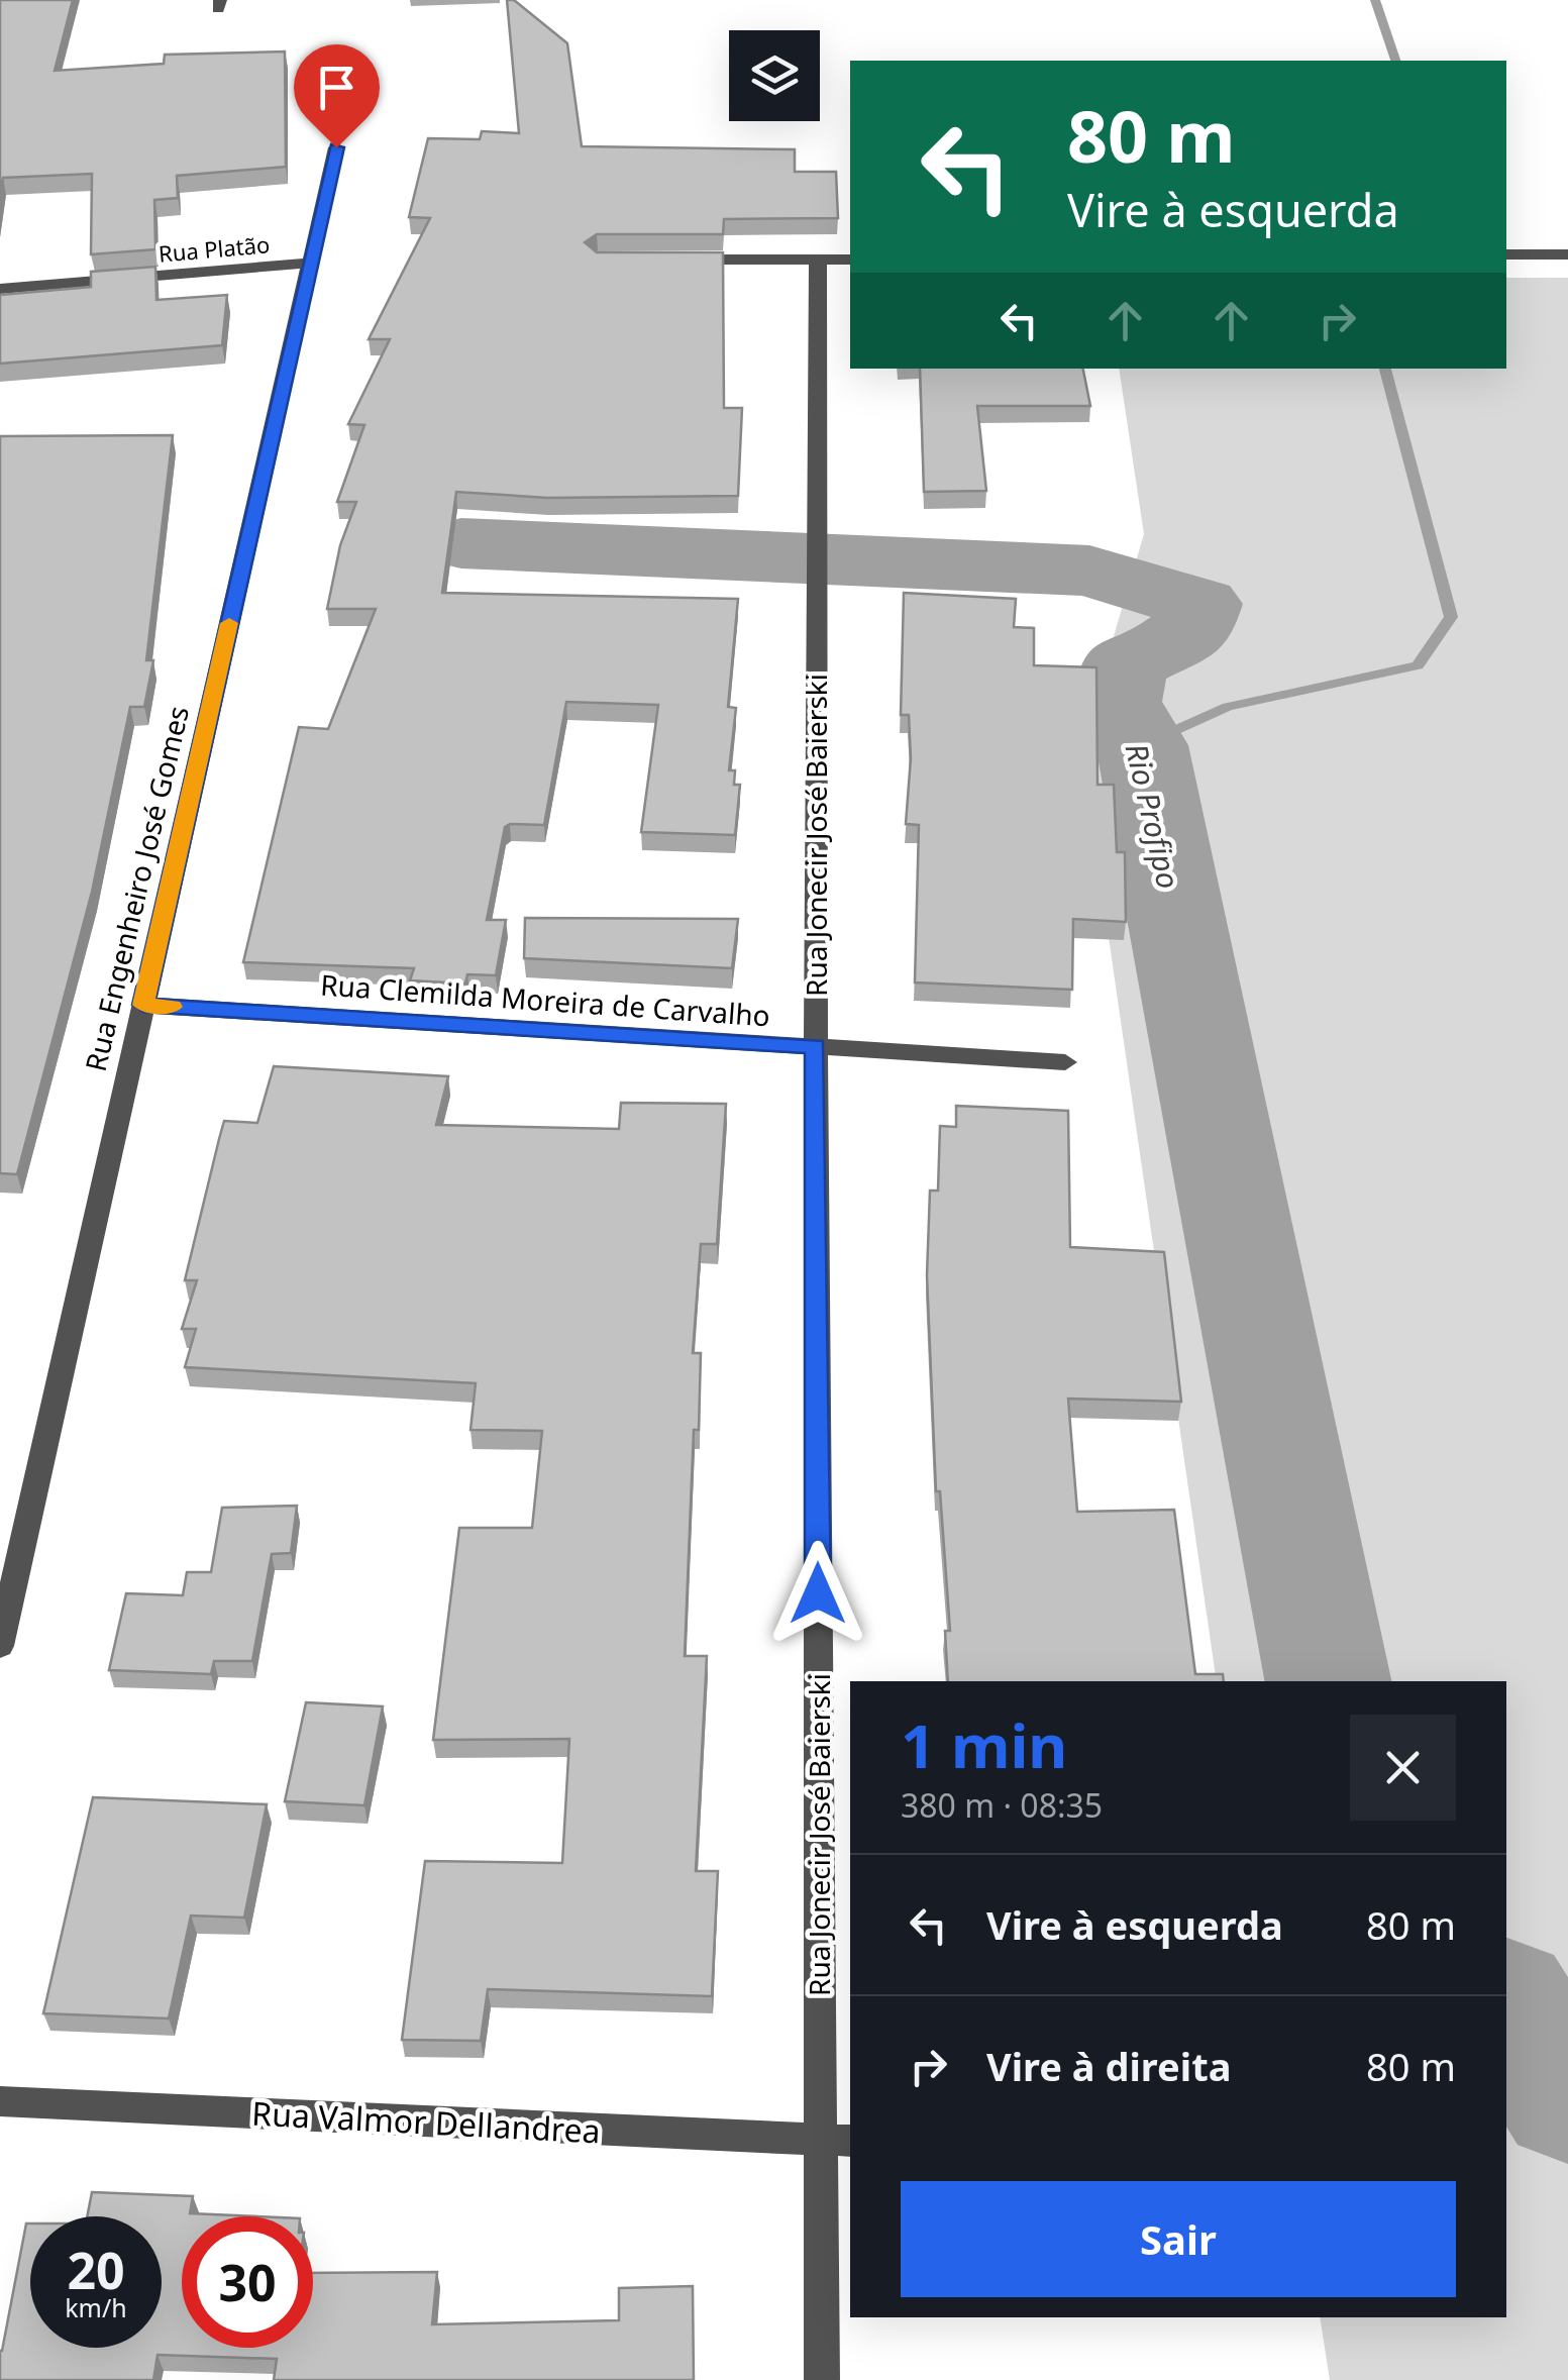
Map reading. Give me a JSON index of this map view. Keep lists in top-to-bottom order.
{
  "streets": {
    "street": [
      "Rua Platão",
      "Rua Jonecir José Baierski",
      "Rua Engenheiro José Gomes",
      "Rua Clemilda Moreira de Carvalho",
      "Rua Valmor Dellandrea"
    ]
  },
  "crossings": [
    ["Rua Platão", "Rua Engenheiro José Gomes"],
    ["Rua Jonecir José Baierski", "Rua Clemilda Moreira de Carvalho"],
    ["Rua Jonecir José Baierski", "Rua Valmor Dellandrea"],
    ["Rua Engenheiro José Gomes", "Rua Clemilda Moreira de Carvalho"]
  ],
  "water": ["Rio Profipo"],
  "page": {
    "turn": ["80 m", "Vire à esquerda"],
    "heading": ["1 min", "380 m · 08:35"],
    "list": [
      {
        "name": "Vire à esquerda",
        "value": "80 m"
      },
      {
        "name": "Vire à direita",
        "value": "80 m"
      }
    ],
    "buttons": "Sair",
    "speed": "20 km/h",
    "limit": "30"
  }
}
